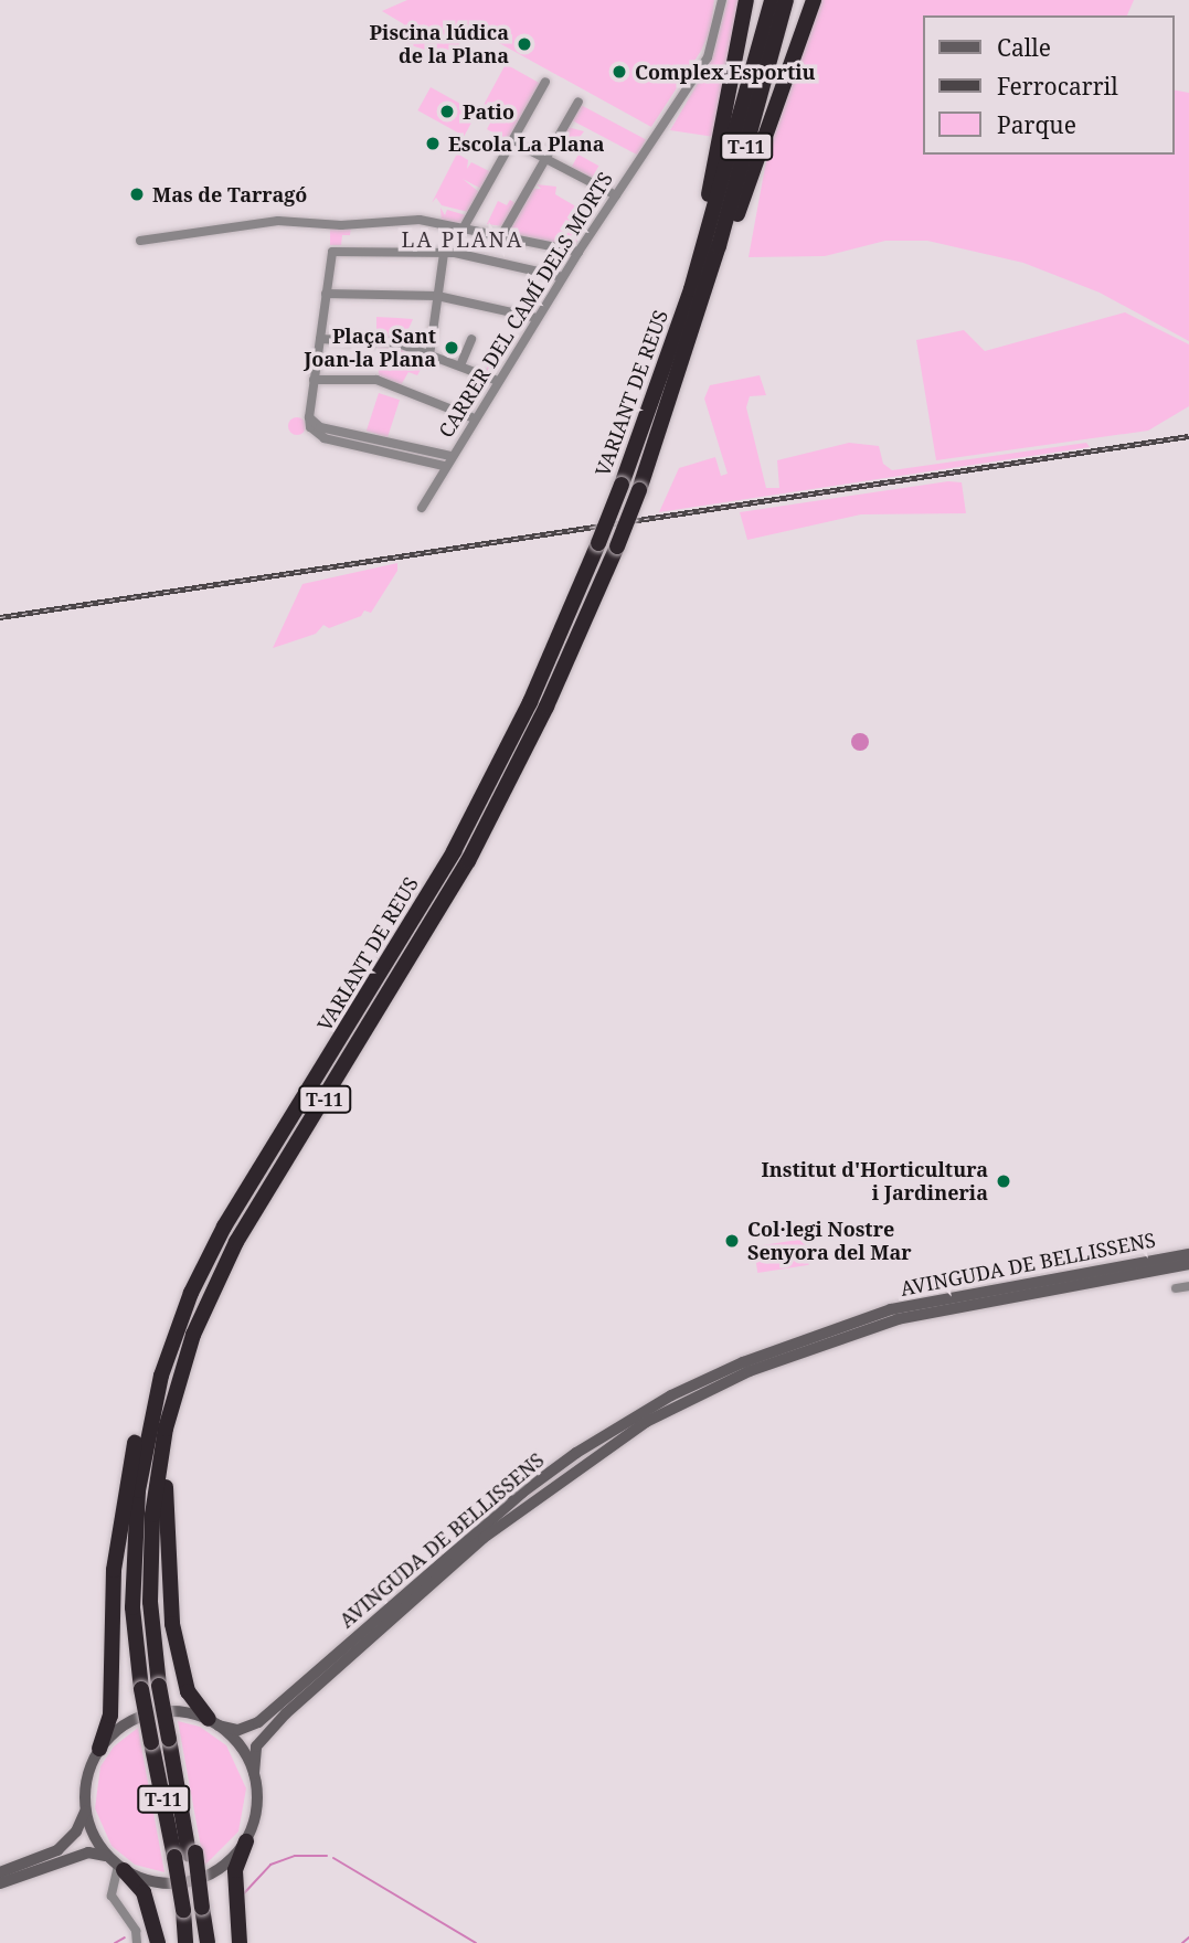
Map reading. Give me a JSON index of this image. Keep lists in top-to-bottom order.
{
  "streets": {
    "highway": ["T-11", "VARIANT DE REUS"],
    "main road": ["AVINGUDA DE BELLISSENS"],
    "street": ["CARRER DEL CAMÍ DELS MORTS"]
  },
  "districts": ["LA PLANA"],
  "places": [
    "Piscina lúdica de la Plana",
    "Complex Esportiu",
    "Patio",
    "Escola La Plana",
    "Mas de Tarragó",
    "Plaça Sant Joan-la Plana",
    "Institut d'Horticultura i Jardineria",
    "Col·legi Nostre Senyora del Mar"
  ],
  "legend": ["Calle", "Ferrocarril", "Parque"]
}
